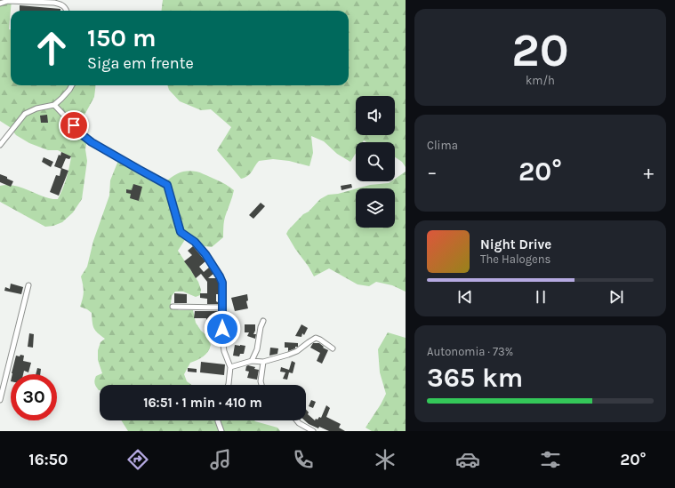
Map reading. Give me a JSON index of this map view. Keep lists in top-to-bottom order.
{
  "page": {
    "tile": [
      ["20", "km/h"],
      "Clima",
      ["Autonomia · 73%", "365 km"]
    ],
    "turn": ["150 m", "Siga em frente"],
    "heat": ["−", "20°", "+"],
    "song": ["Night Drive", "The Halogens"],
    "limit": "30",
    "trip": "16:51 · 1 min · 410 m",
    "tabs": ["16:50", "20°"]
  }
}
